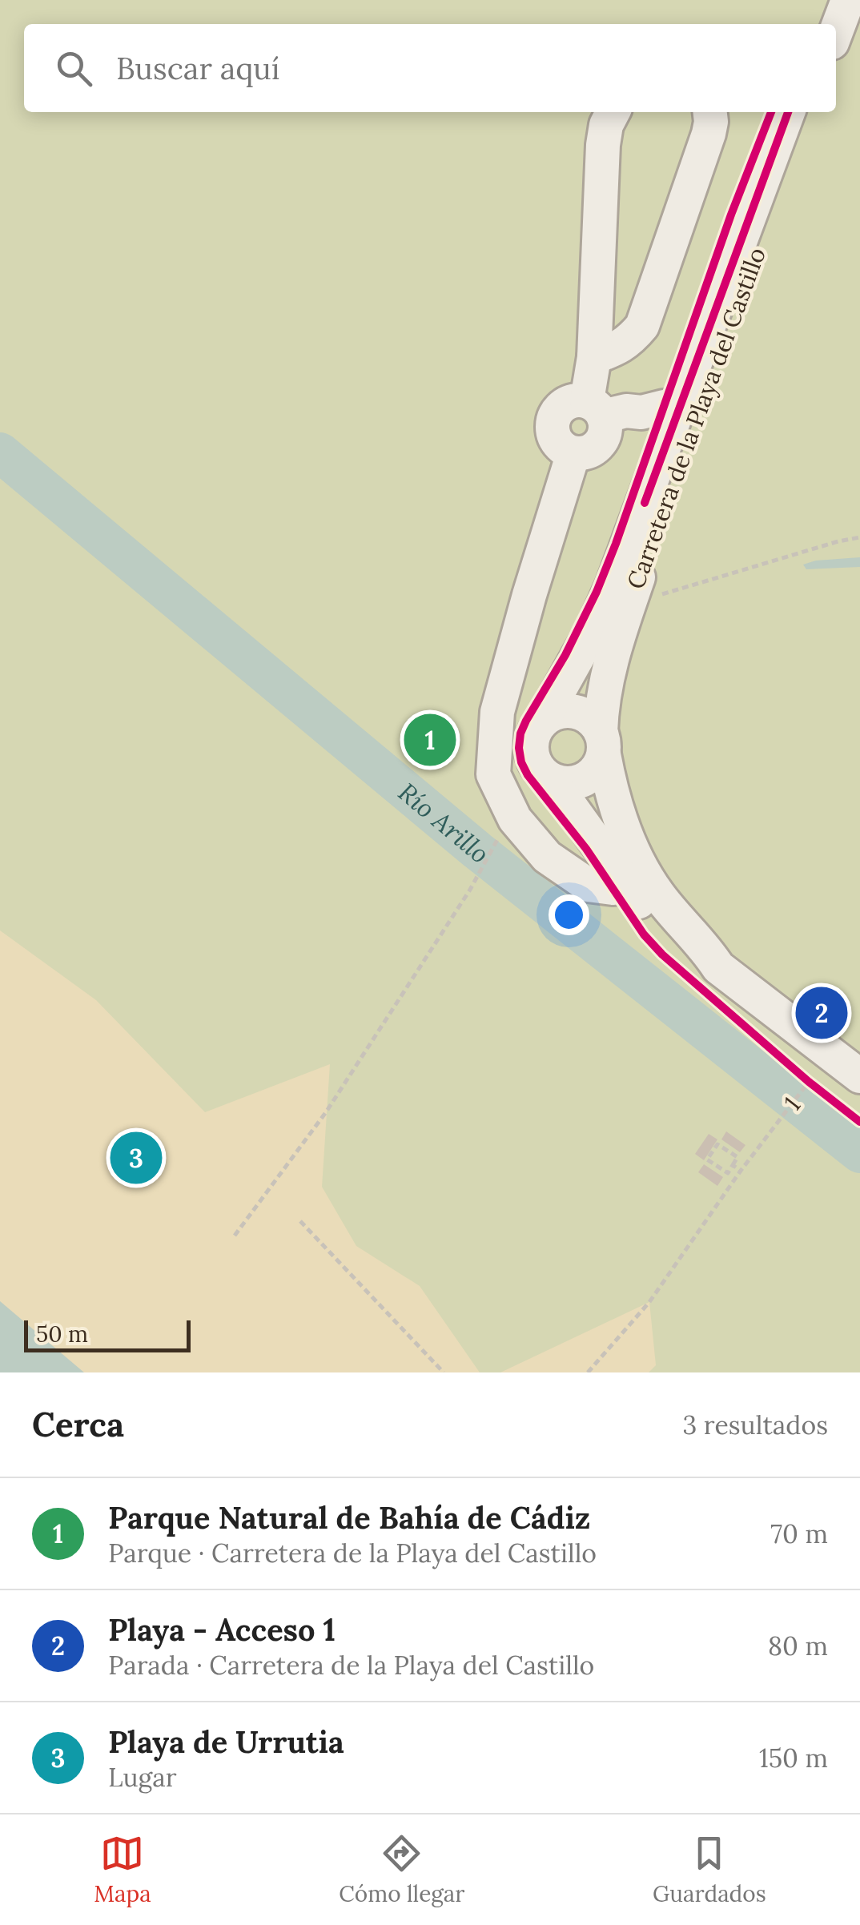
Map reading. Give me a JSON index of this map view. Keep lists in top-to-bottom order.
{
  "streets": {
    "street": ["Carretera de la Playa del Castillo"],
    "path": ["1"]
  },
  "water": ["Río Arillo"],
  "scale_bar": "50 m",
  "page": {
    "search": "Buscar aquí",
    "pins": ["1", "2", "3"],
    "scale": "50 m",
    "heading": ["Cerca", "3 resultados"],
    "list": [
      {
        "mark": "1",
        "name": "Parque Natural de Bahía de Cádiz",
        "note": "Parque · Carretera de la Playa del Castillo",
        "value": "70 m"
      },
      {
        "mark": "2",
        "name": "Playa - Acceso 1",
        "note": "Parada · Carretera de la Playa del Castillo",
        "value": "80 m"
      },
      {
        "mark": "3",
        "name": "Playa de Urrutia",
        "note": "Lugar",
        "value": "150 m"
      }
    ],
    "nav": ["Mapa", "Cómo llegar", "Guardados"]
  }
}
